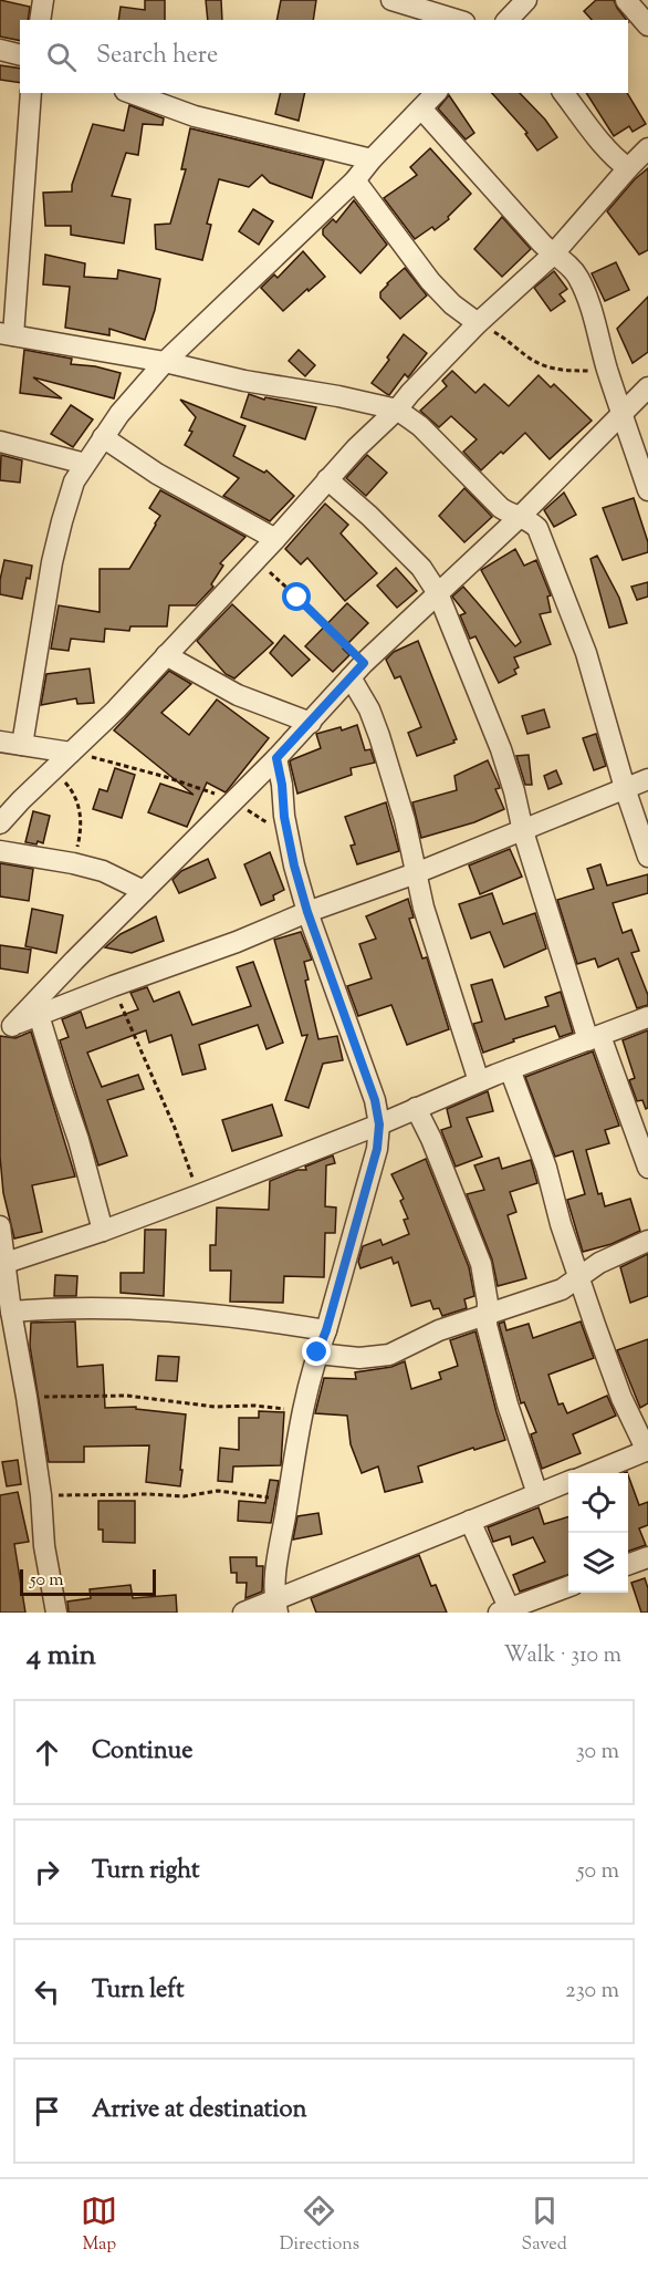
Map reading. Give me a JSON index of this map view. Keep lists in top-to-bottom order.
{
  "scale_bar": "50 m",
  "page": {
    "search": "Search here",
    "scale": "50 m",
    "heading": ["4 min", "Walk · 310 m"],
    "list": [
      ["Continue", "30 m"],
      ["Turn right", "50 m"],
      ["Turn left", "230 m"],
      "Arrive at destination"
    ],
    "nav": ["Map", "Directions", "Saved"]
  }
}
